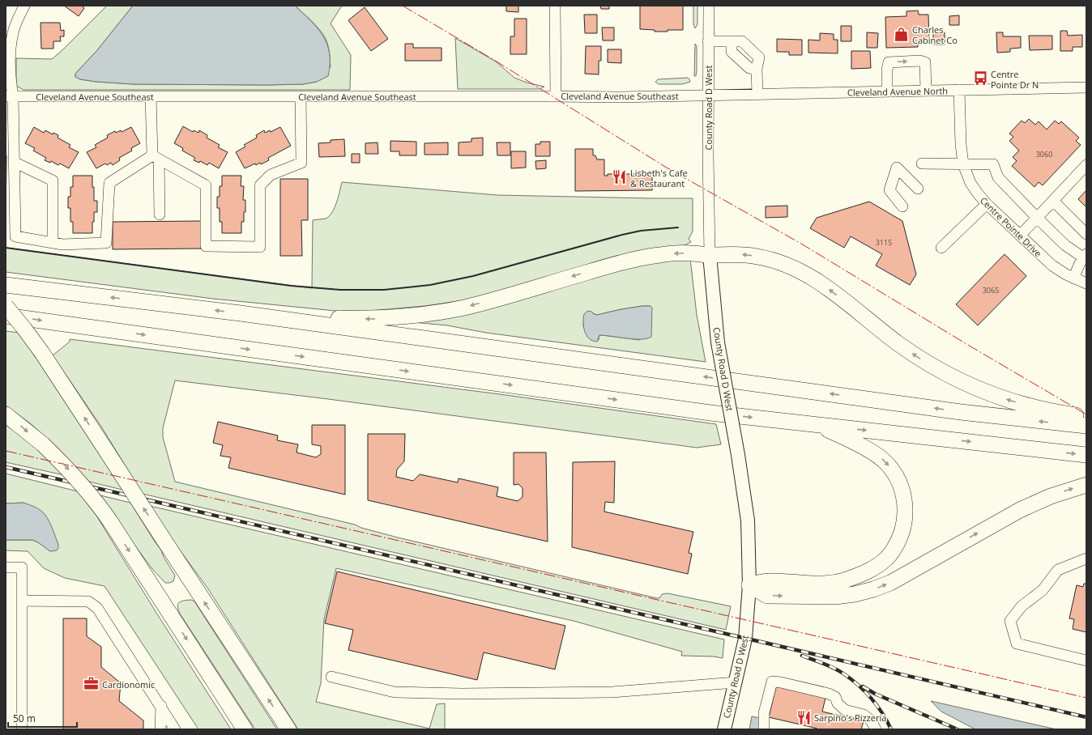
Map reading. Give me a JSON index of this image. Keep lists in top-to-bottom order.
{
  "streets": {
    "main road": ["County Road D West"],
    "street": ["Cleveland Avenue North", "Cleveland Avenue Southeast", "Centre Pointe Drive"]
  },
  "crossings": [
    ["Cleveland Avenue North", "Cleveland Avenue Southeast"],
    ["Cleveland Avenue North", "County Road D West"],
    ["Cleveland Avenue North", "Centre Pointe Drive"],
    ["Cleveland Avenue Southeast", "County Road D West"]
  ],
  "places": {
    "shop": ["Charles Cabinet Co"],
    "bus stop": ["Centre Pointe Dr N"],
    "restaurant": ["Lisbeth's Cafe & Restaurant", "Sarpino's Pizzeria"],
    "office": ["Cardionomic"]
  },
  "house_numbers": ["3060", "3115", "3065"],
  "scale_bar": "50 m"
}
